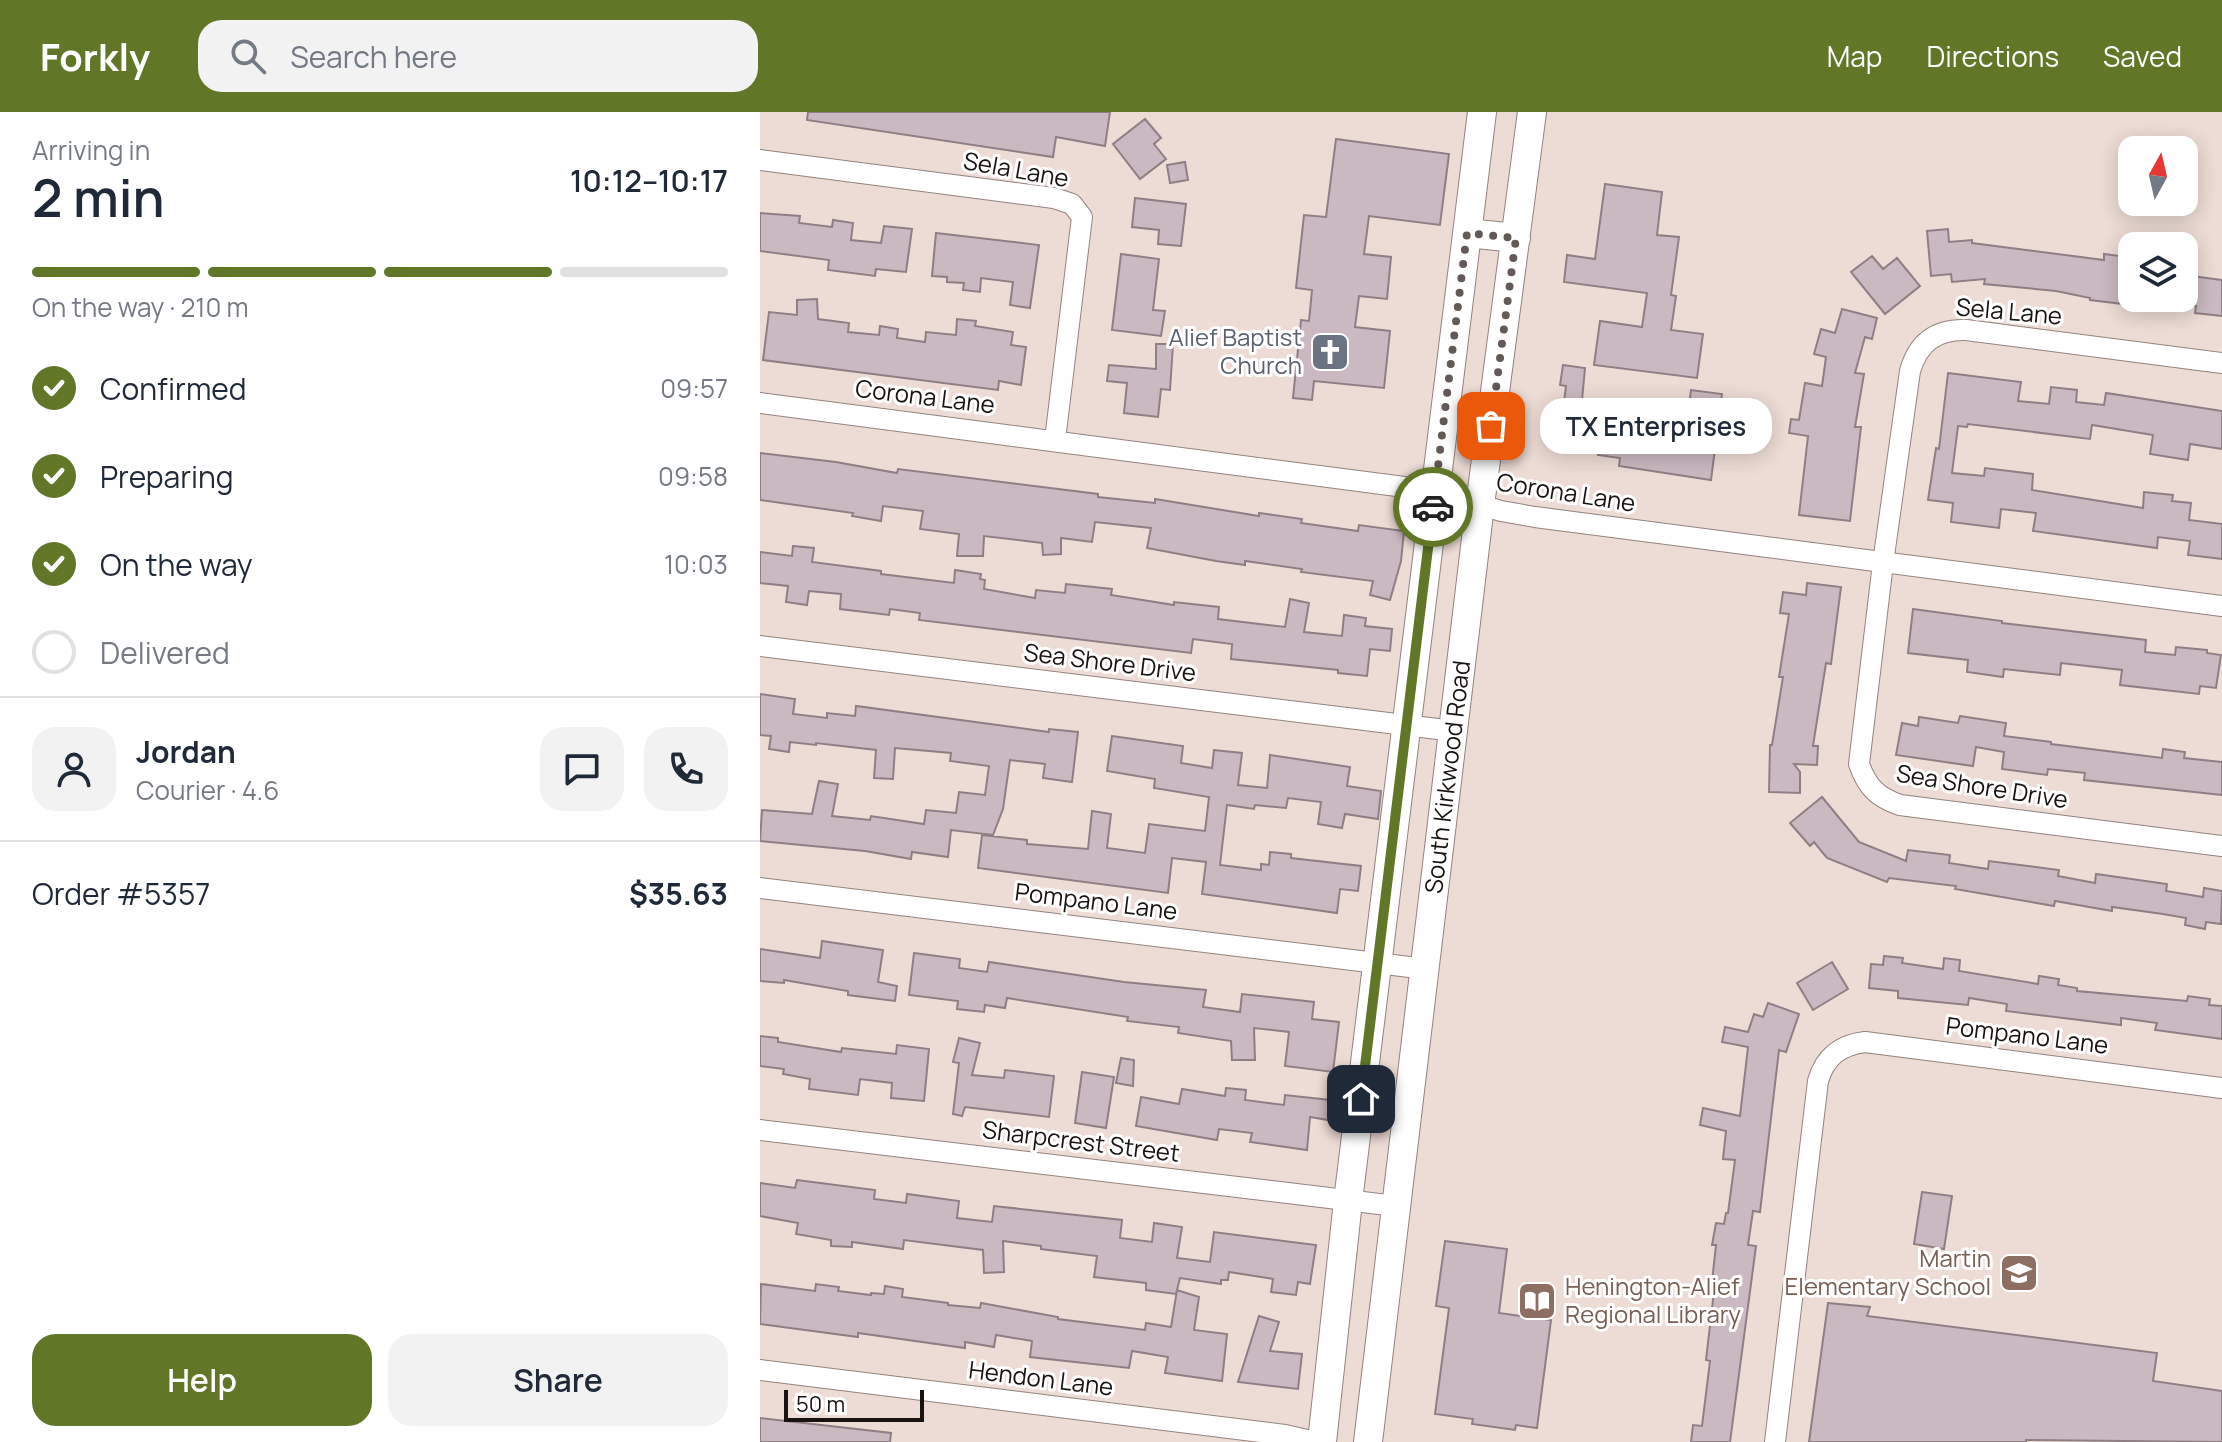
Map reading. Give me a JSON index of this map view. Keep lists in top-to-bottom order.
{
  "streets": {
    "main road": ["South Kirkwood Road"],
    "street": [
      "Sela Lane",
      "Corona Lane",
      "Sea Shore Drive",
      "Pompano Lane",
      "Sharpcrest Street",
      "Hendon Lane"
    ]
  },
  "crossings": [
    ["Sela Lane", "Corona Lane"],
    ["Sela Lane", "Sea Shore Drive"],
    ["Corona Lane", "Sea Shore Drive"],
    ["Corona Lane", "South Kirkwood Road"],
    ["Sea Shore Drive", "South Kirkwood Road"],
    ["South Kirkwood Road", "Pompano Lane"],
    ["South Kirkwood Road", "Sharpcrest Street"],
    ["South Kirkwood Road", "Hendon Lane"]
  ],
  "places": {
    "church": ["Alief Baptist Church"],
    "other": ["TX Enterprises"],
    "school or university": ["Martin Elementary School"],
    "library": ["Henington-Alief Regional Library"]
  },
  "scale_bar": "50 m",
  "north": "top",
  "page": {
    "header": "Forkly",
    "search": "Search here",
    "nav": ["Map", "Directions", "Saved"],
    "heading": ["2 min", "Arriving in", "10:12–10:17"],
    "panel": [
      "Jordan",
      "Courier · 4.6",
      "Order #5357",
      "$35.63"
    ],
    "bar": "On the way · 210 m",
    "list": [
      ["Confirmed", "09:57"],
      ["Preparing", "09:58"],
      ["On the way", "10:03"],
      "Delivered"
    ],
    "bubble": "TX Enterprises",
    "buttons": ["Help", "Share"],
    "scale": "50 m"
  }
}
